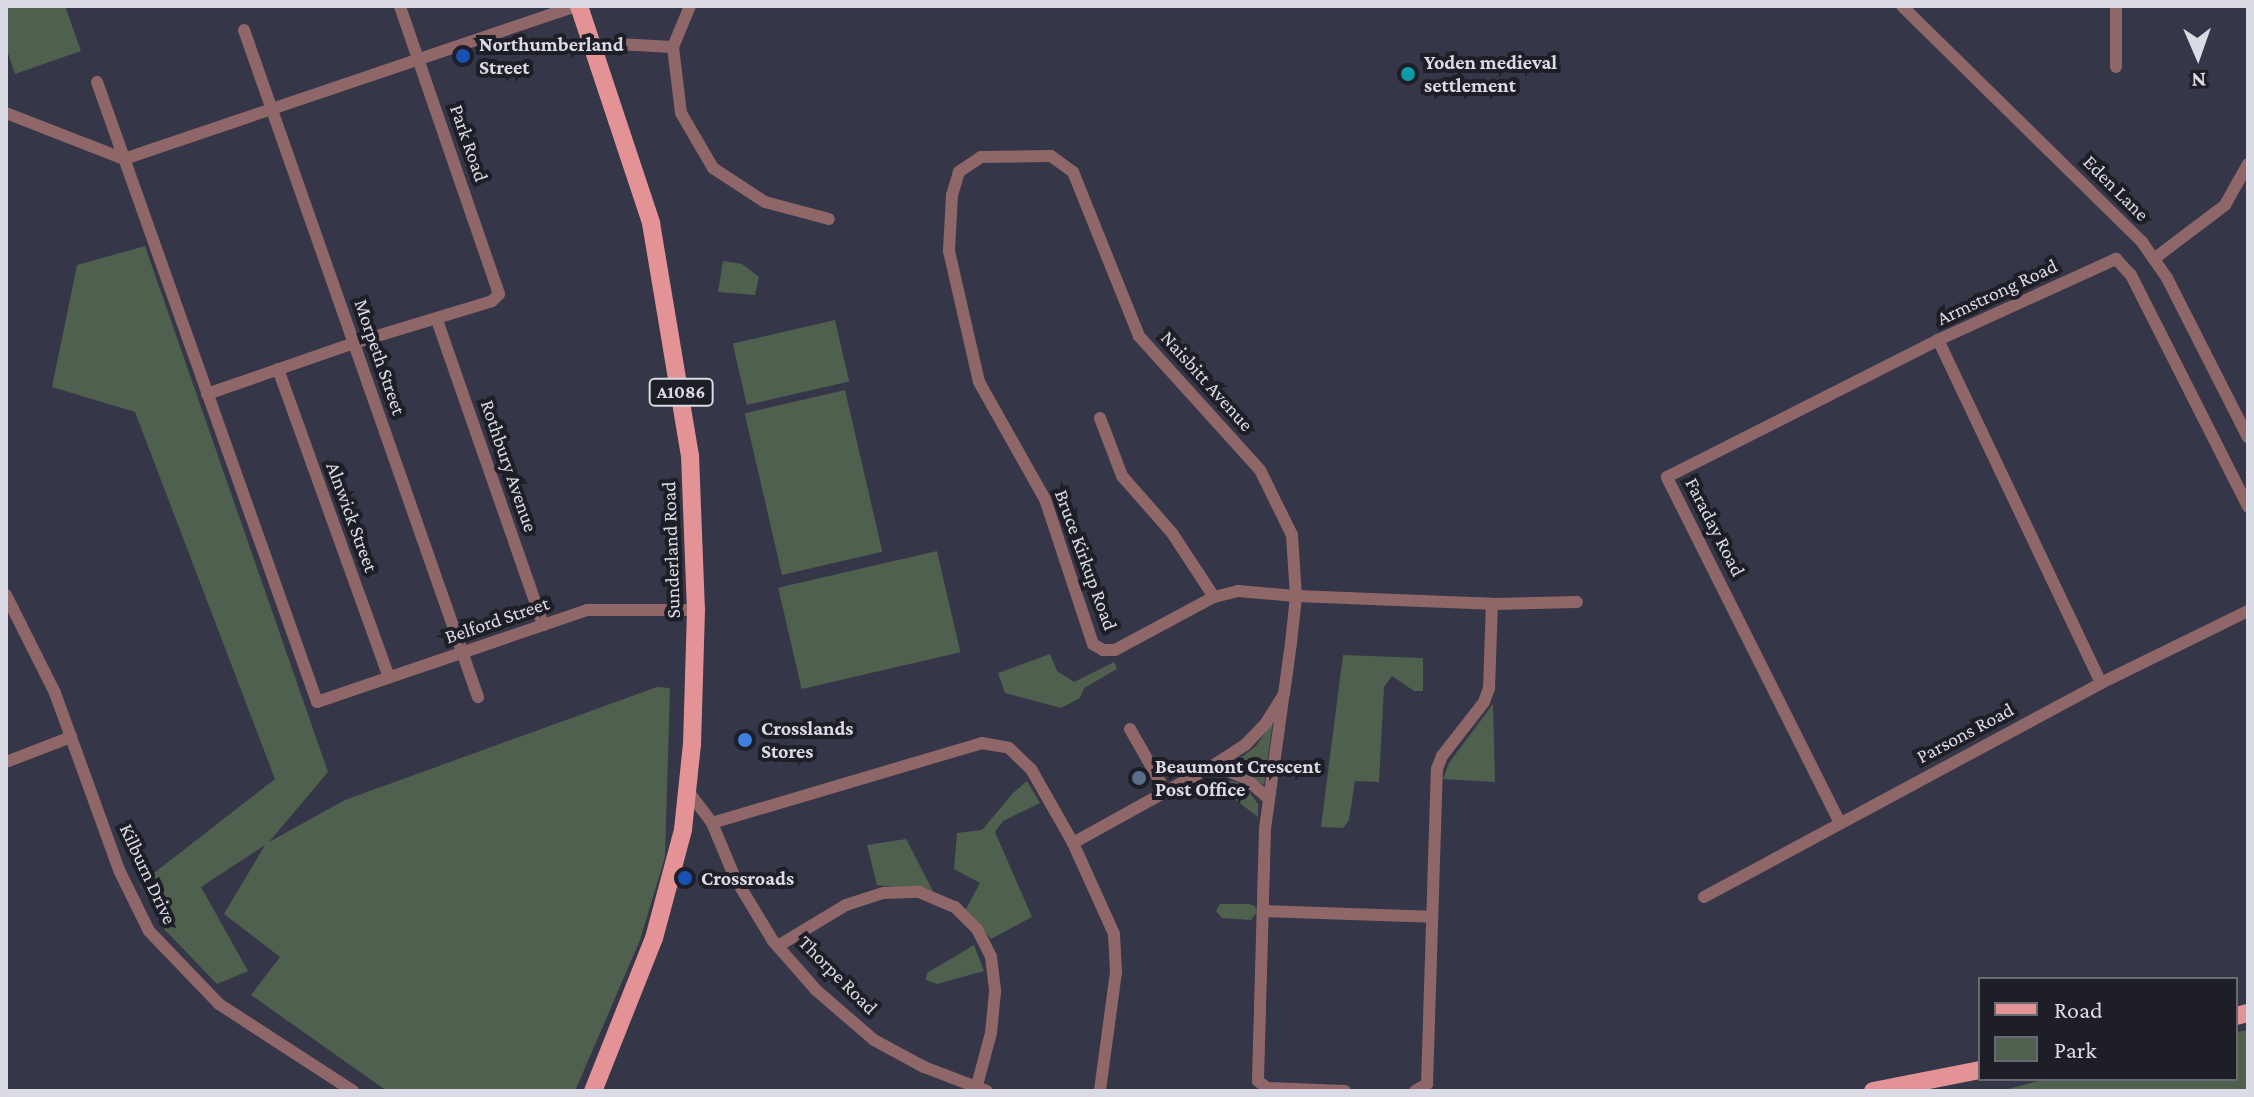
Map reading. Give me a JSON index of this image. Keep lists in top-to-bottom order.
{
  "streets": {
    "main road": ["A1086", "Sunderland Road"],
    "street": [
      "Park Road",
      "Eden Lane",
      "Armstrong Road",
      "Morpeth Street",
      "Naisbitt Avenue",
      "Rothbury Avenue",
      "Alnwick Street",
      "Faraday Road",
      "Bruce Kirkup Road",
      "Belford Street",
      "Parsons Road",
      "Kilburn Drive",
      "Thorpe Road"
    ]
  },
  "crossings": [
    ["Park Road", "Rothbury Avenue"],
    ["Armstrong Road", "Faraday Road"],
    ["Armstrong Road", "Parsons Road"],
    ["Morpeth Street", "Belford Street"],
    ["Naisbitt Avenue", "Bruce Kirkup Road"],
    ["Rothbury Avenue", "Belford Street"],
    ["Alnwick Street", "Belford Street"],
    ["Faraday Road", "Parsons Road"],
    ["Sunderland Road", "Belford Street"],
    ["Sunderland Road", "Thorpe Road"]
  ],
  "places": [
    "Northumberland Street",
    "Yoden medieval settlement",
    "Crosslands Stores",
    "Beaumont Crescent Post Office",
    "Crossroads"
  ],
  "legend": ["Road", "Park"],
  "north": "bottom"
}
